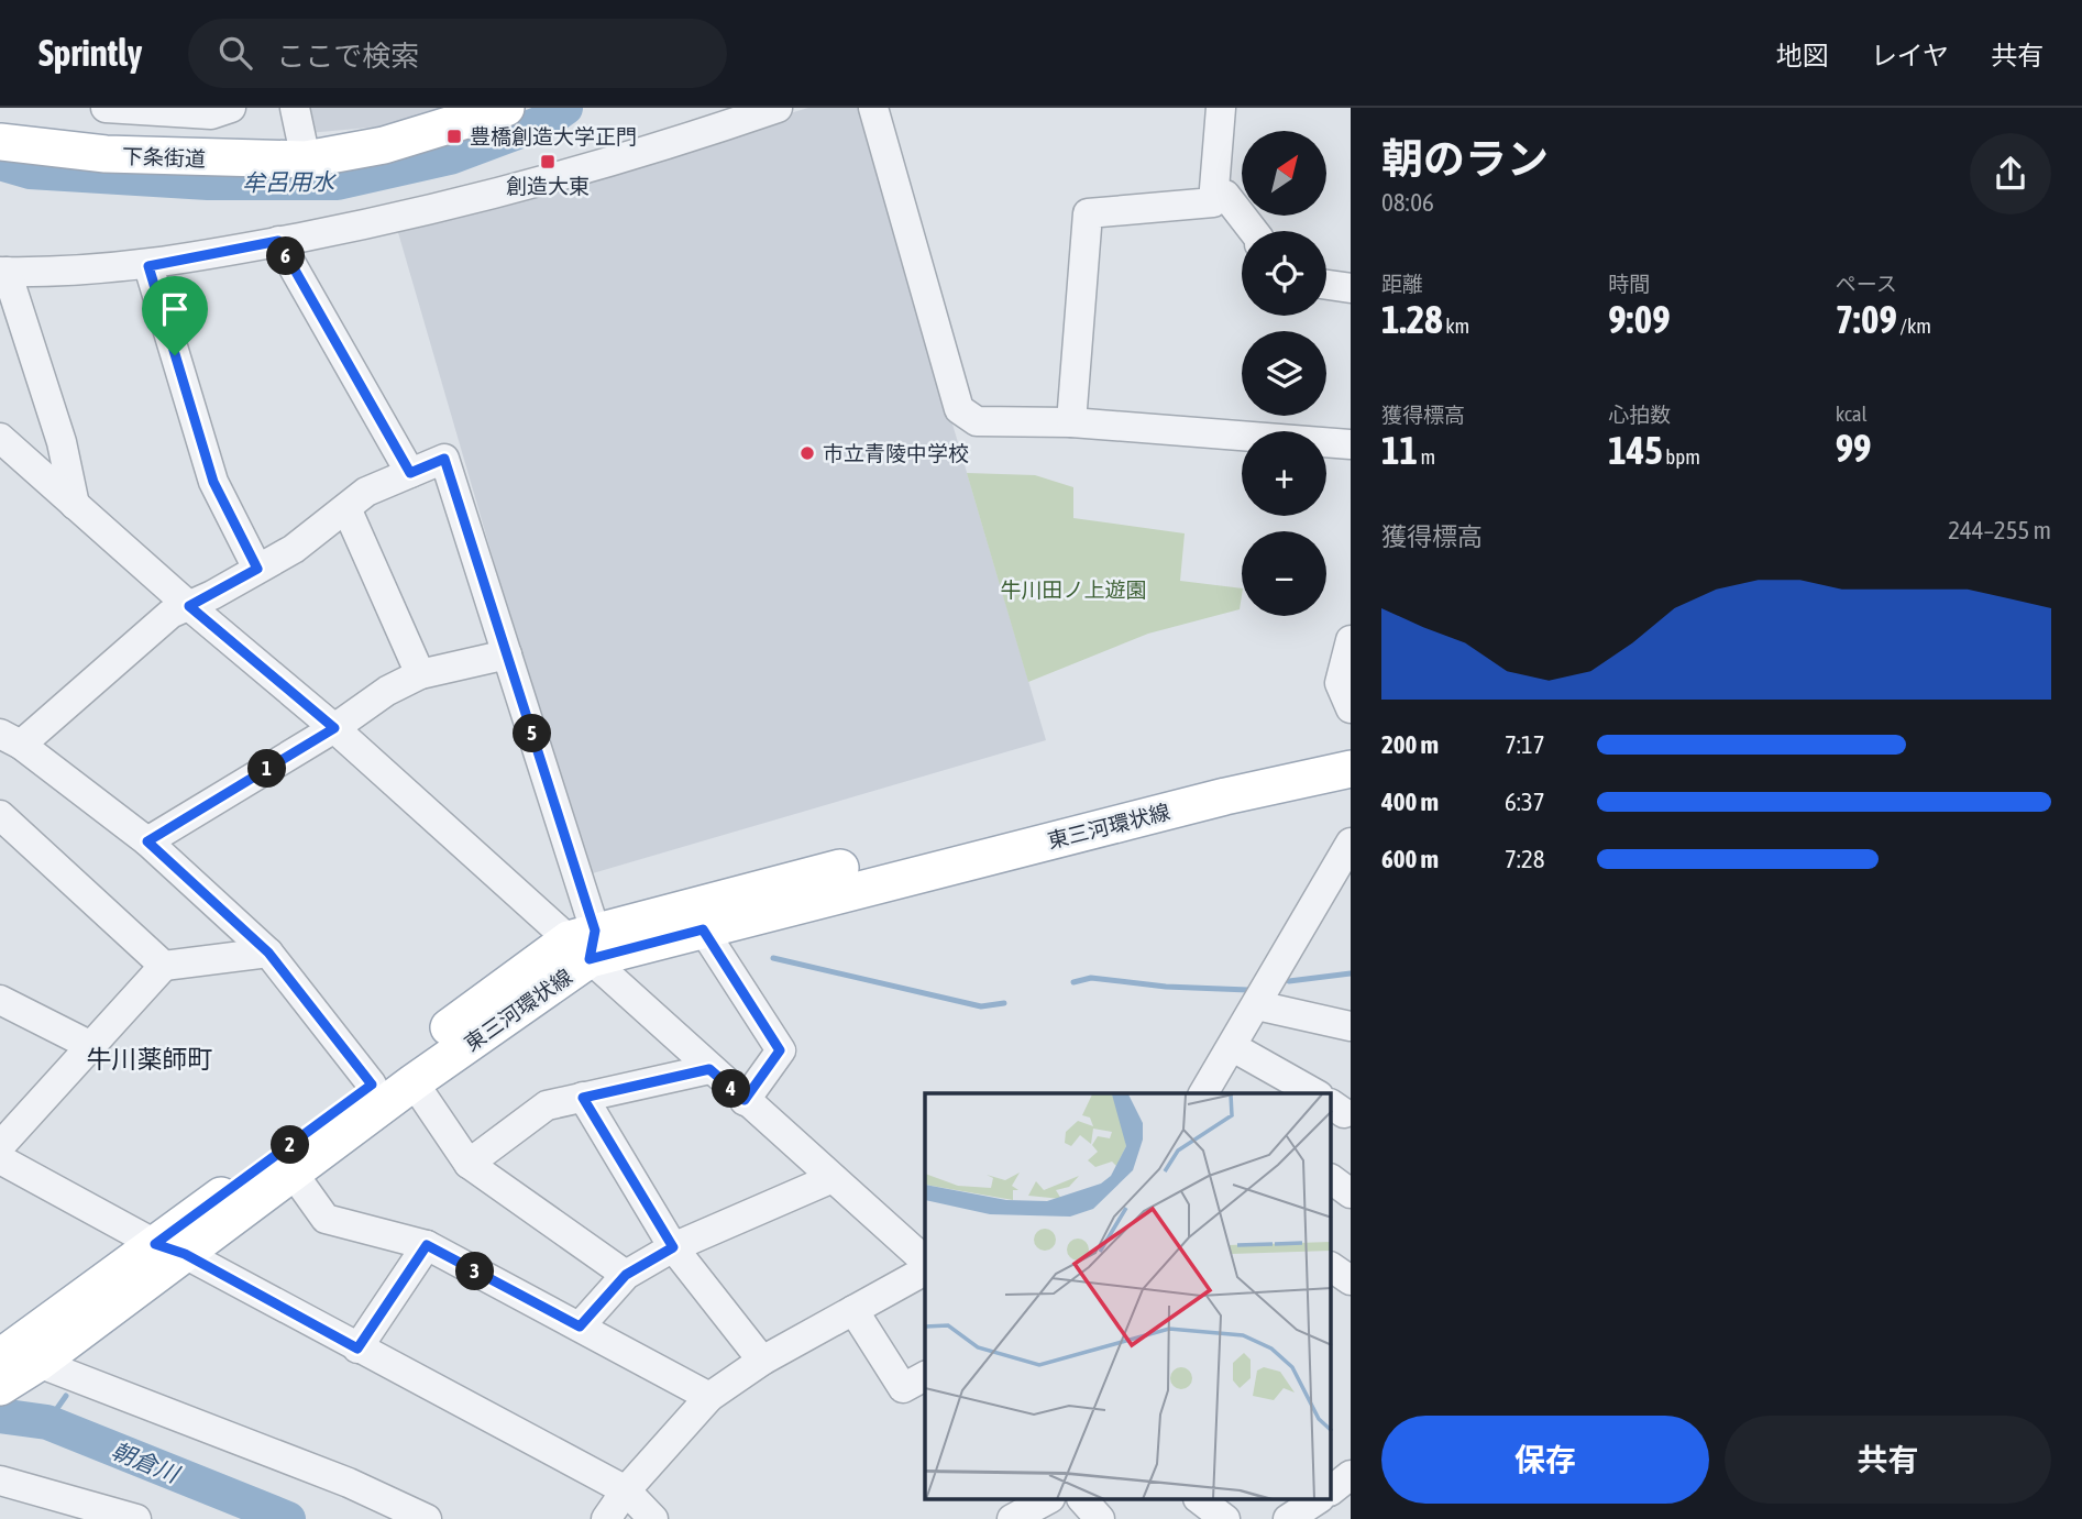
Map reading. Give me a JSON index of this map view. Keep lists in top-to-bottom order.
{
  "streets": {
    "main road": ["下条街道", "東三河環状線"]
  },
  "districts": ["牛川薬師町"],
  "water": ["牟呂用水", "朝倉川"],
  "parks": ["牛川田ノ上遊園"],
  "places": {
    "transit": ["豊橋創造大学正門", "創造大東"],
    "other": ["市立青陵中学校"]
  },
  "north": "top right",
  "page": {
    "header": "Sprintly",
    "search": "ここで検索",
    "nav": ["地図", "レイヤ", "共有"],
    "heading": ["朝のラン", "08:06"],
    "map_buttons": ["+", "−"],
    "pins": [
      "6",
      "5",
      "1",
      "4",
      "2",
      "3"
    ],
    "stats": [
      ["距離", "1.28 km"],
      ["時間", "9:09"],
      ["ペース", "7:09 /km"],
      ["獲得標高", "11 m"],
      ["心拍数", "145 bpm"],
      ["kcal", "99"]
    ],
    "chart": ["獲得標高", "244–255 m"],
    "list": [
      {
        "name": "200 m",
        "note": "7:17"
      },
      {
        "name": "400 m",
        "note": "6:37"
      },
      {
        "name": "600 m",
        "note": "7:28"
      }
    ],
    "buttons": ["保存", "共有"]
  }
}
